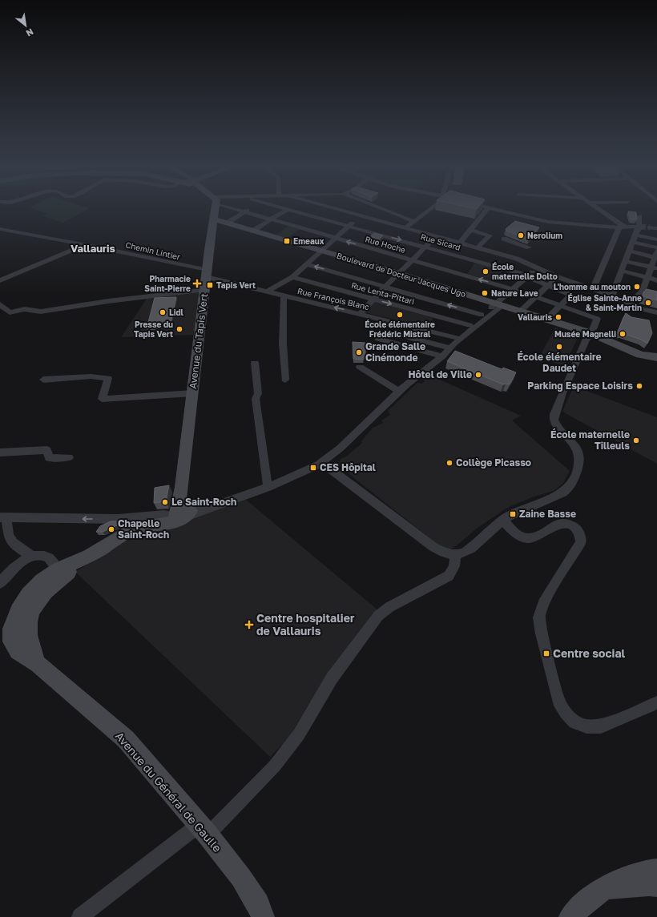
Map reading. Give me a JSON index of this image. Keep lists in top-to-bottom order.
{
  "streets": {
    "main road": ["Boulevard de Docteur Jacques Ugo", "Avenue du Tapis Vert", "Avenue du Général de Gaulle"],
    "street": [
      "Rue Sicard",
      "Rue Hoche",
      "Chemin Lintier",
      "Rue Lenta-Pittari",
      "Rue François Blanc"
    ]
  },
  "crossings": [
    ["Chemin Lintier", "Rue François Blanc"],
    ["Chemin Lintier", "Avenue du Tapis Vert"],
    ["Boulevard de Docteur Jacques Ugo", "Avenue du Tapis Vert"],
    ["Rue François Blanc", "Avenue du Tapis Vert"]
  ],
  "districts": ["Vallauris"],
  "places": {
    "other": [
      "Nerolium",
      "École maternelle Dolto",
      "L'homme au mouton",
      "Nature Lave",
      "Église Sainte-Anne & Saint-Martin",
      "Lidl",
      "École élémentaire Frédéric Mistral",
      "Vallauris",
      "Presse du Tapis Vert",
      "Musée Magnelli",
      "École élémentaire Daudet",
      "Grande Salle Cinémonde",
      "Hôtel de Ville",
      "Parking Espace Loisirs",
      "École maternelle Tilleuls",
      "Collège Picasso",
      "Le Saint-Roch",
      "Chapelle Saint-Roch"
    ],
    "transit": [
      "Emeaux",
      "Tapis Vert",
      "CES Hôpital",
      "Zaine Basse",
      "Centre social"
    ],
    "health": ["Pharmacie Saint-Pierre", "Centre hospitalier de Vallauris"]
  },
  "north": "bottom right"
}
